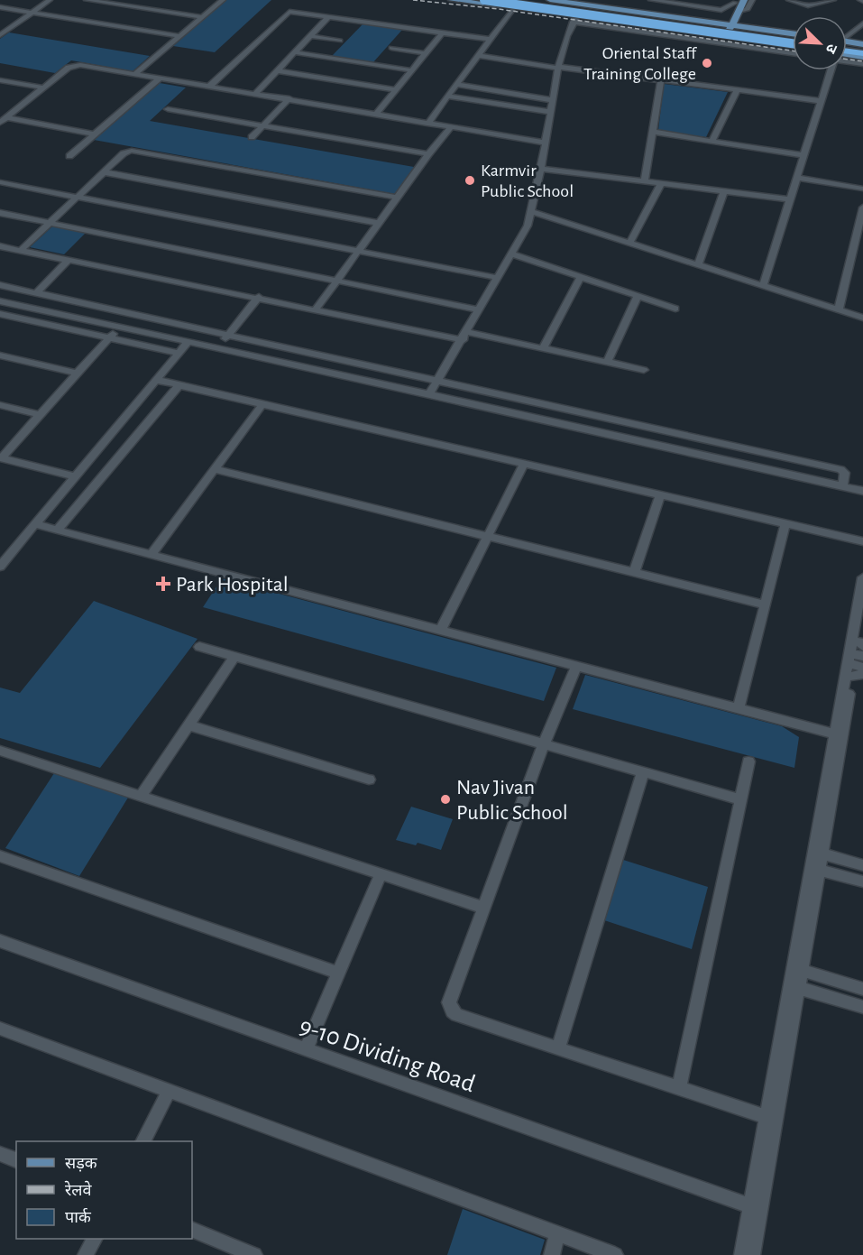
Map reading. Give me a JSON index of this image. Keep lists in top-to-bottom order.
{
  "streets": {
    "street": ["9-10 Dividing Road"]
  },
  "places": {
    "other": ["Oriental Staff Training College", "Karmvir Public School", "Nav Jivan Public School"],
    "health": ["Park Hospital"]
  },
  "legend": ["सड़क", "रेलवे", "पार्क"],
  "north": "bottom right"
}
